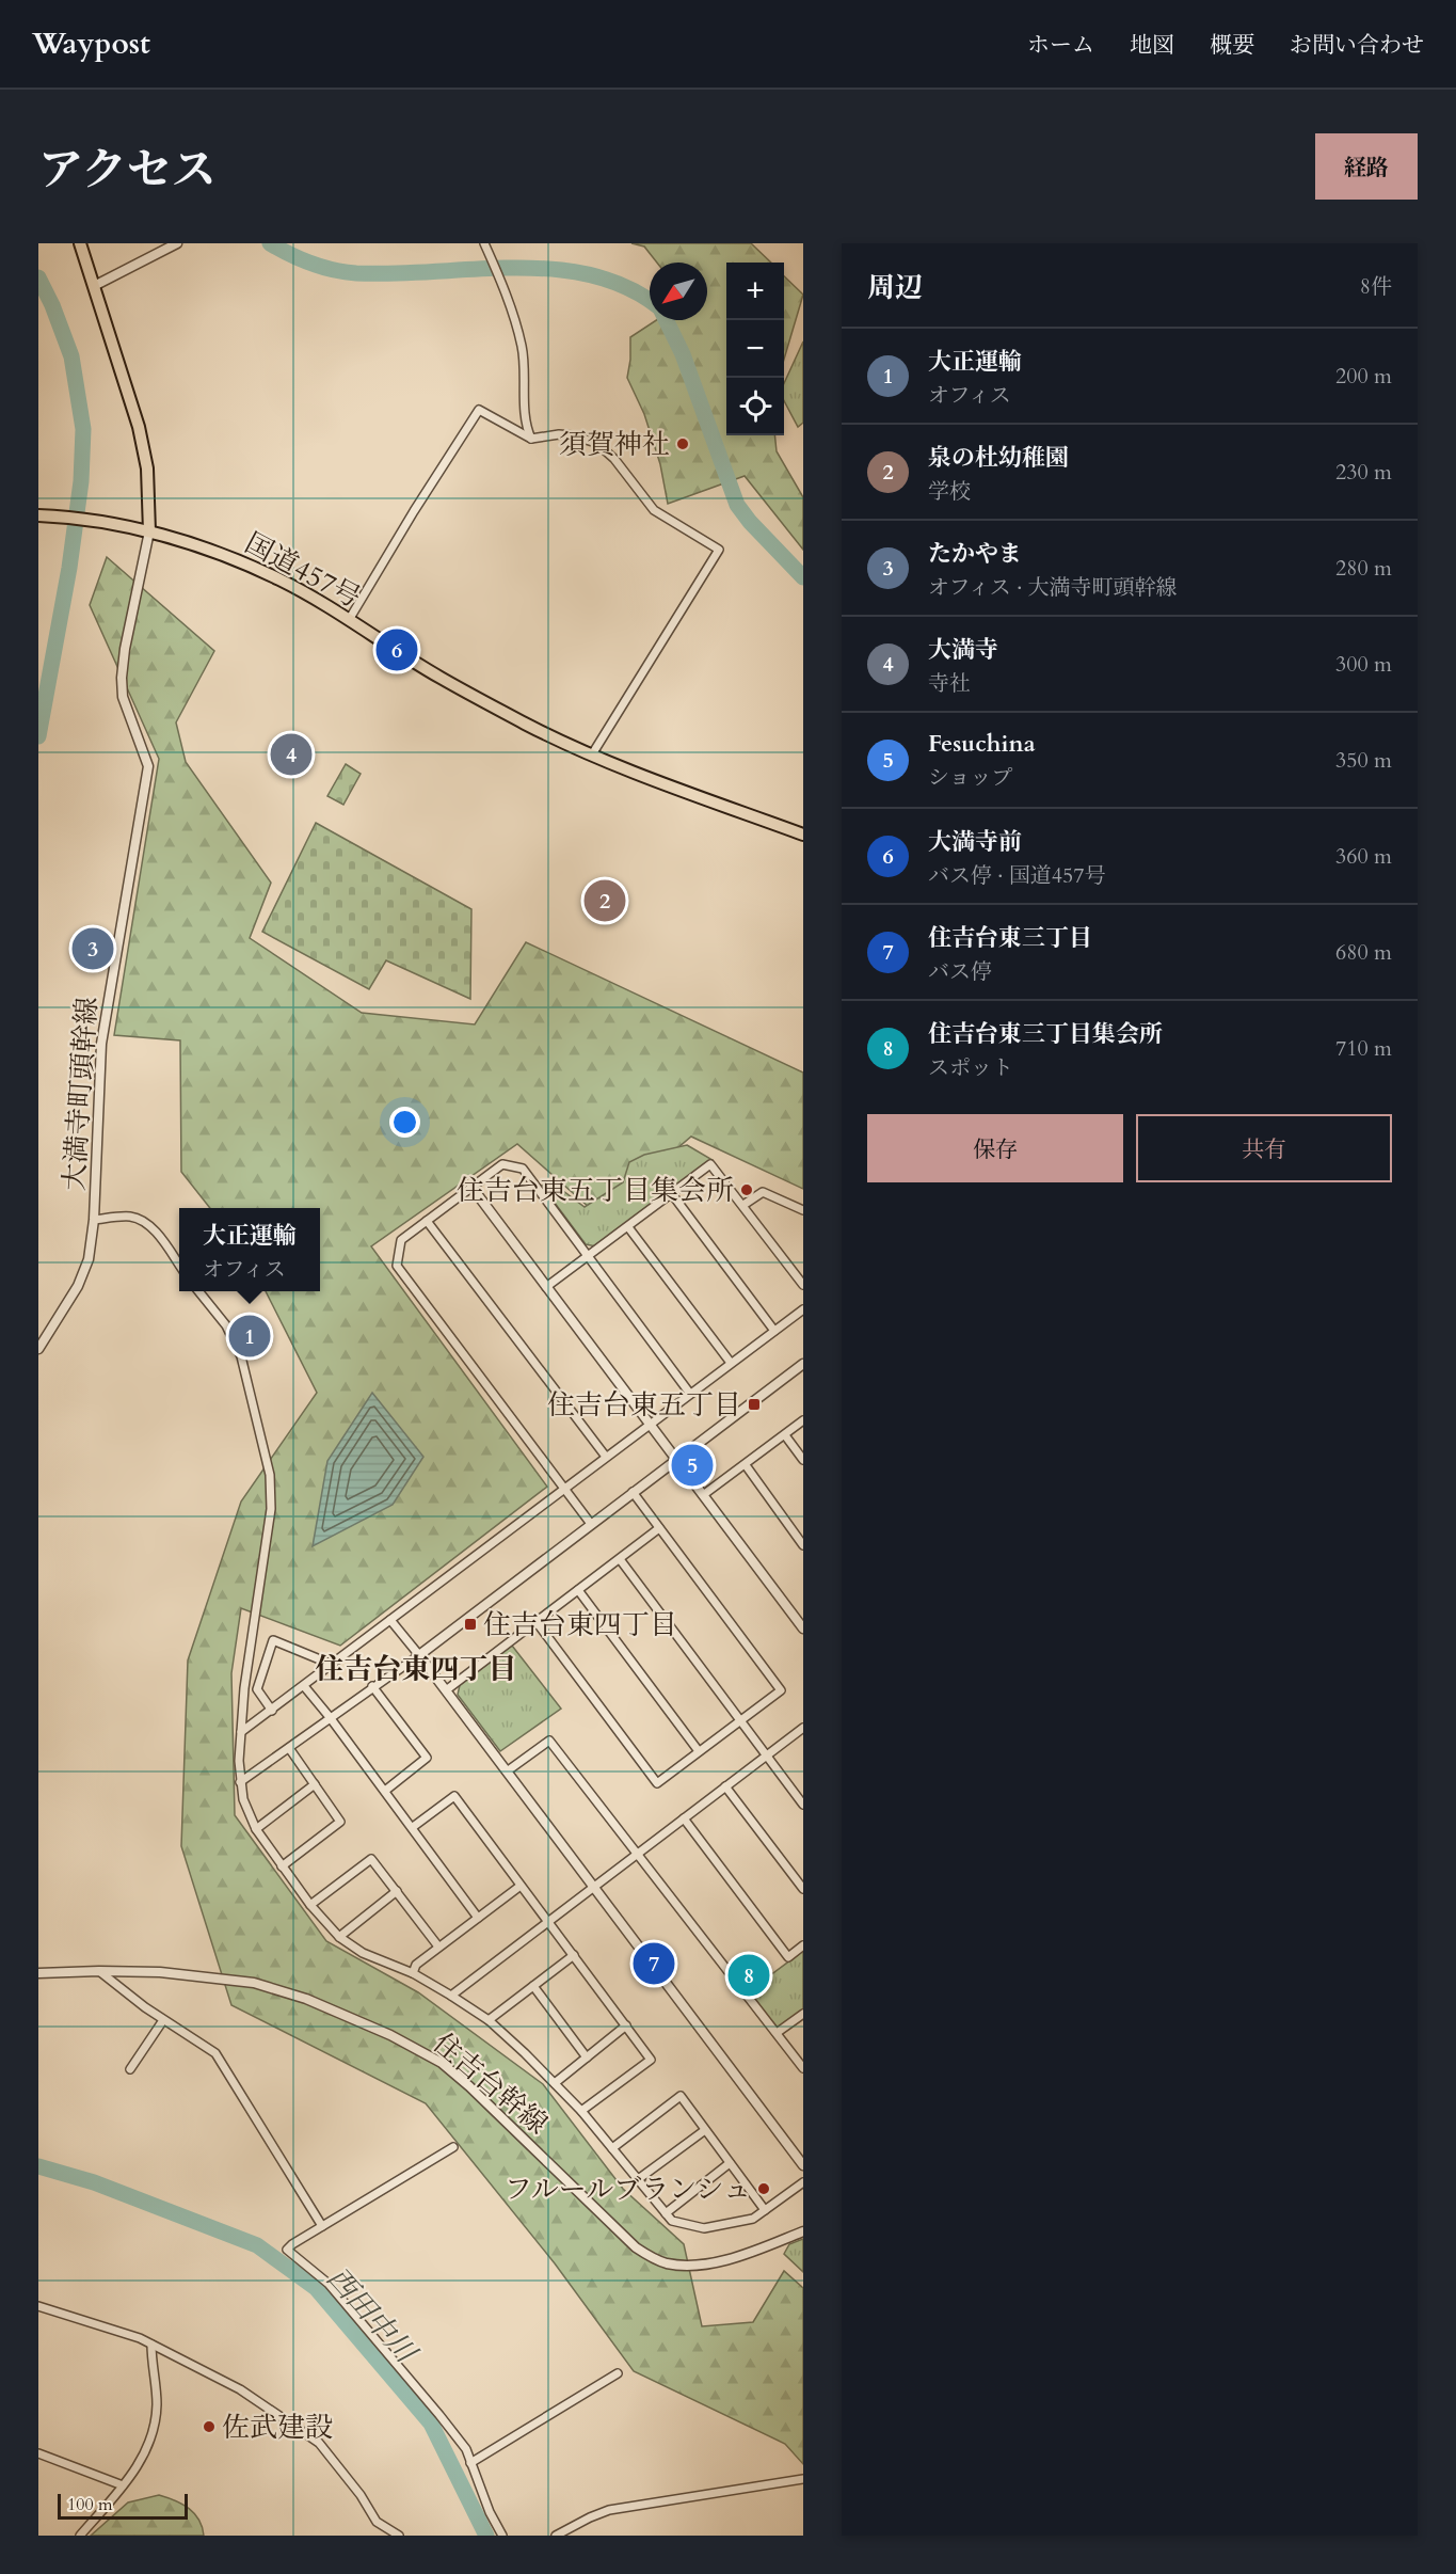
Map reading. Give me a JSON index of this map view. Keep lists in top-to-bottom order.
{
  "streets": {
    "highway": ["国道457号"],
    "street": ["大満寺町頭幹線", "住吉台幹線"]
  },
  "crossings": [
    ["国道457号", "大満寺町頭幹線"]
  ],
  "districts": ["住吉台東四丁目"],
  "water": ["西田中川"],
  "places": {
    "other": [
      "須賀神社",
      "住吉台東五丁目集会所",
      "フルールブランシュ",
      "佐武建設"
    ],
    "transit": ["住吉台東五丁目", "住吉台東四丁目"]
  },
  "scale_bar": "100 m",
  "north": "bottom left",
  "page": {
    "header": "Waypost",
    "nav": [
      "ホーム",
      "地図",
      "概要",
      "お問い合わせ"
    ],
    "title": "アクセス",
    "buttons": [
      "経路",
      ["保存", "共有"]
    ],
    "heading": ["周辺", "8件"],
    "map_buttons": ["+", "−"],
    "list": [
      {
        "mark": "1",
        "name": "大正運輸",
        "note": "オフィス",
        "value": "200 m"
      },
      {
        "mark": "2",
        "name": "泉の杜幼稚園",
        "note": "学校",
        "value": "230 m"
      },
      {
        "mark": "3",
        "name": "たかやま",
        "note": "オフィス · 大満寺町頭幹線",
        "value": "280 m"
      },
      {
        "mark": "4",
        "name": "大満寺",
        "note": "寺社",
        "value": "300 m"
      },
      {
        "mark": "5",
        "name": "Fesuchina",
        "note": "ショップ",
        "value": "350 m"
      },
      {
        "mark": "6",
        "name": "大満寺前",
        "note": "バス停 · 国道457号",
        "value": "360 m"
      },
      {
        "mark": "7",
        "name": "住吉台東三丁目",
        "note": "バス停",
        "value": "680 m"
      },
      {
        "mark": "8",
        "name": "住吉台東三丁目集会所",
        "note": "スポット",
        "value": "710 m"
      }
    ],
    "pins": [
      "6",
      "4",
      "2",
      "3",
      "1",
      "5",
      "7",
      "8"
    ],
    "popup": ["大正運輸", "オフィス"],
    "scale": "100 m"
  }
}
